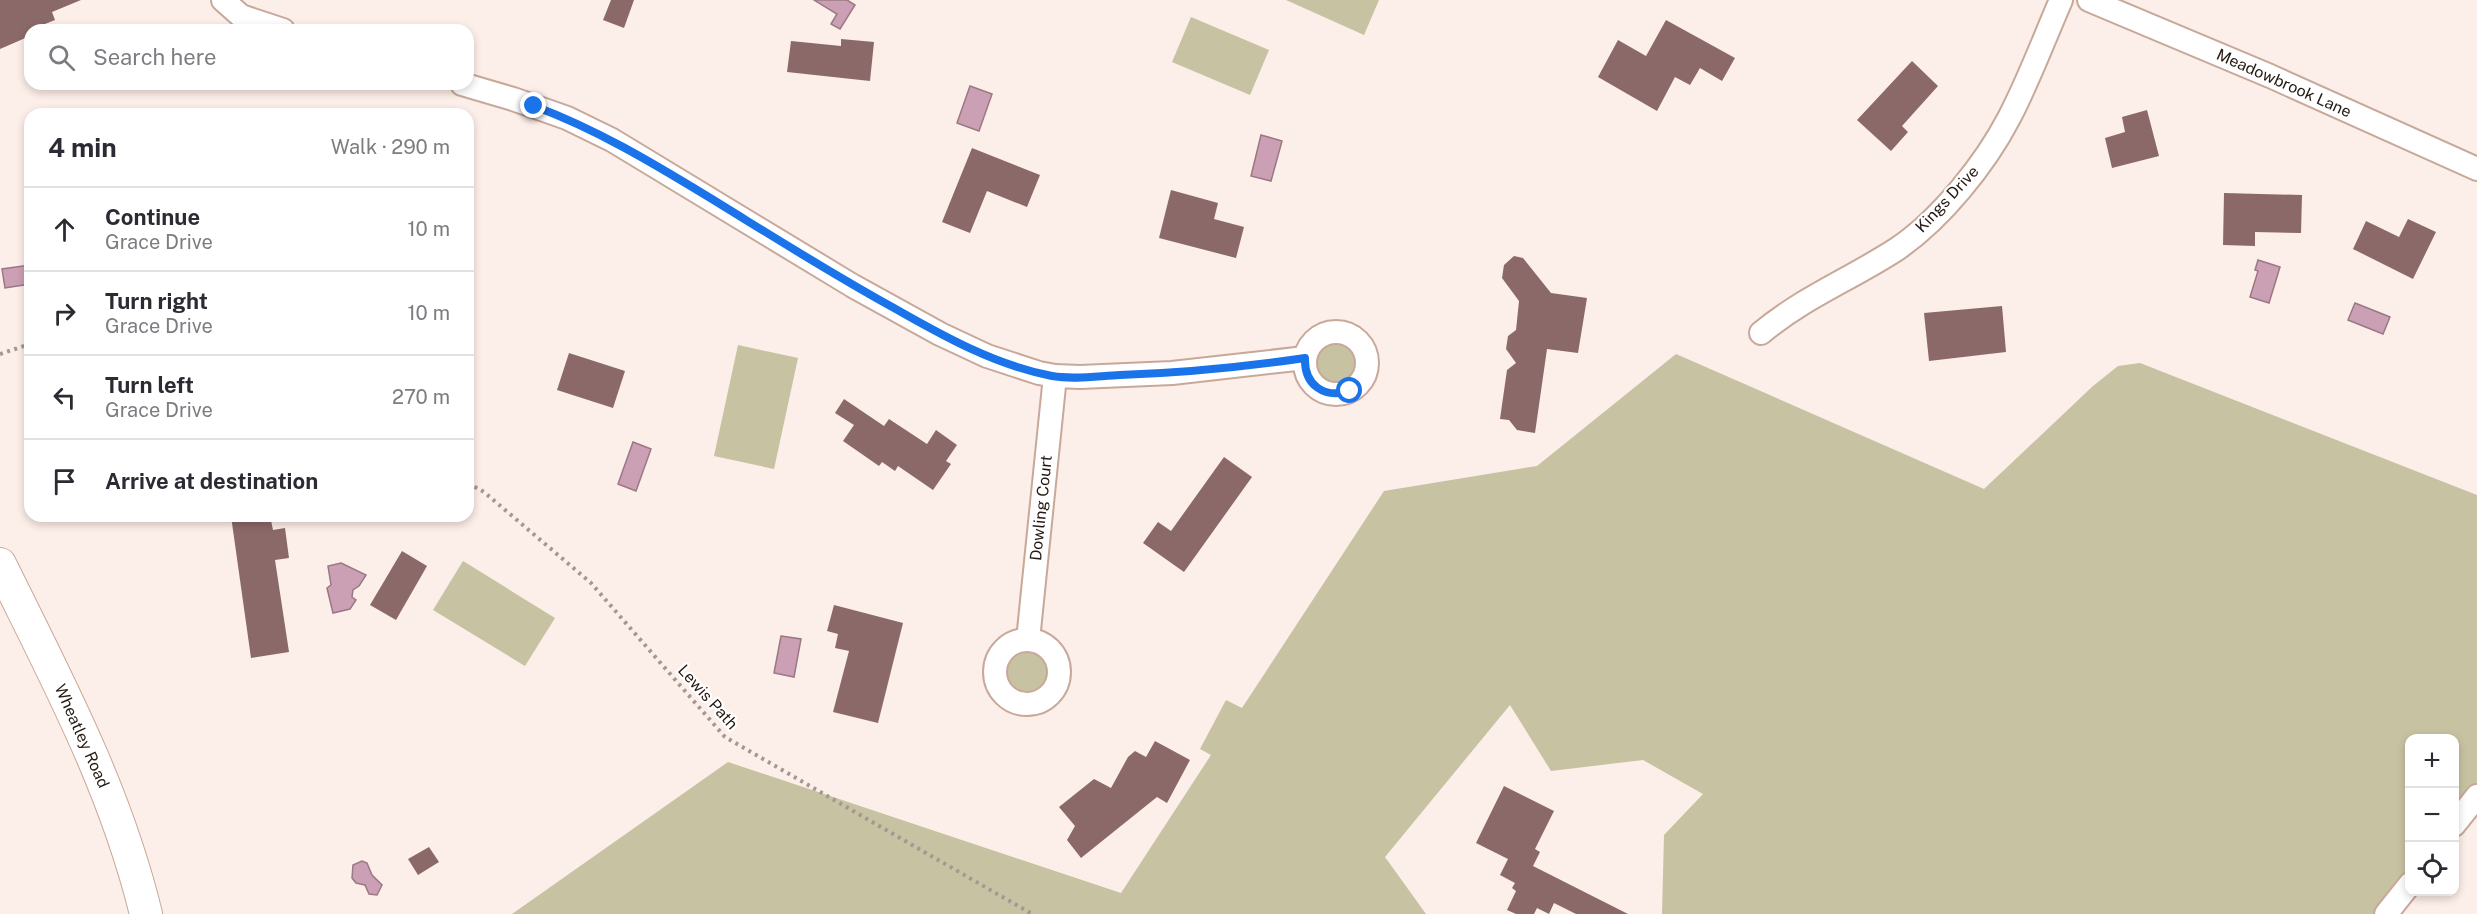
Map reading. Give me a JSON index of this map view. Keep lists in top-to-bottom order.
{
  "streets": {
    "street": [
      "Meadowbrook Lane",
      "Kings Drive",
      "Dowling Court",
      "Wheatley Road"
    ],
    "path": ["Lewis Path"]
  },
  "page": {
    "search": "Search here",
    "heading": ["4 min", "Walk · 290 m"],
    "list": [
      ["Continue", "Grace Drive", "10 m"],
      ["Turn right", "Grace Drive", "10 m"],
      ["Turn left", "Grace Drive", "270 m"],
      "Arrive at destination"
    ],
    "map_buttons": ["+", "−"]
  }
}
